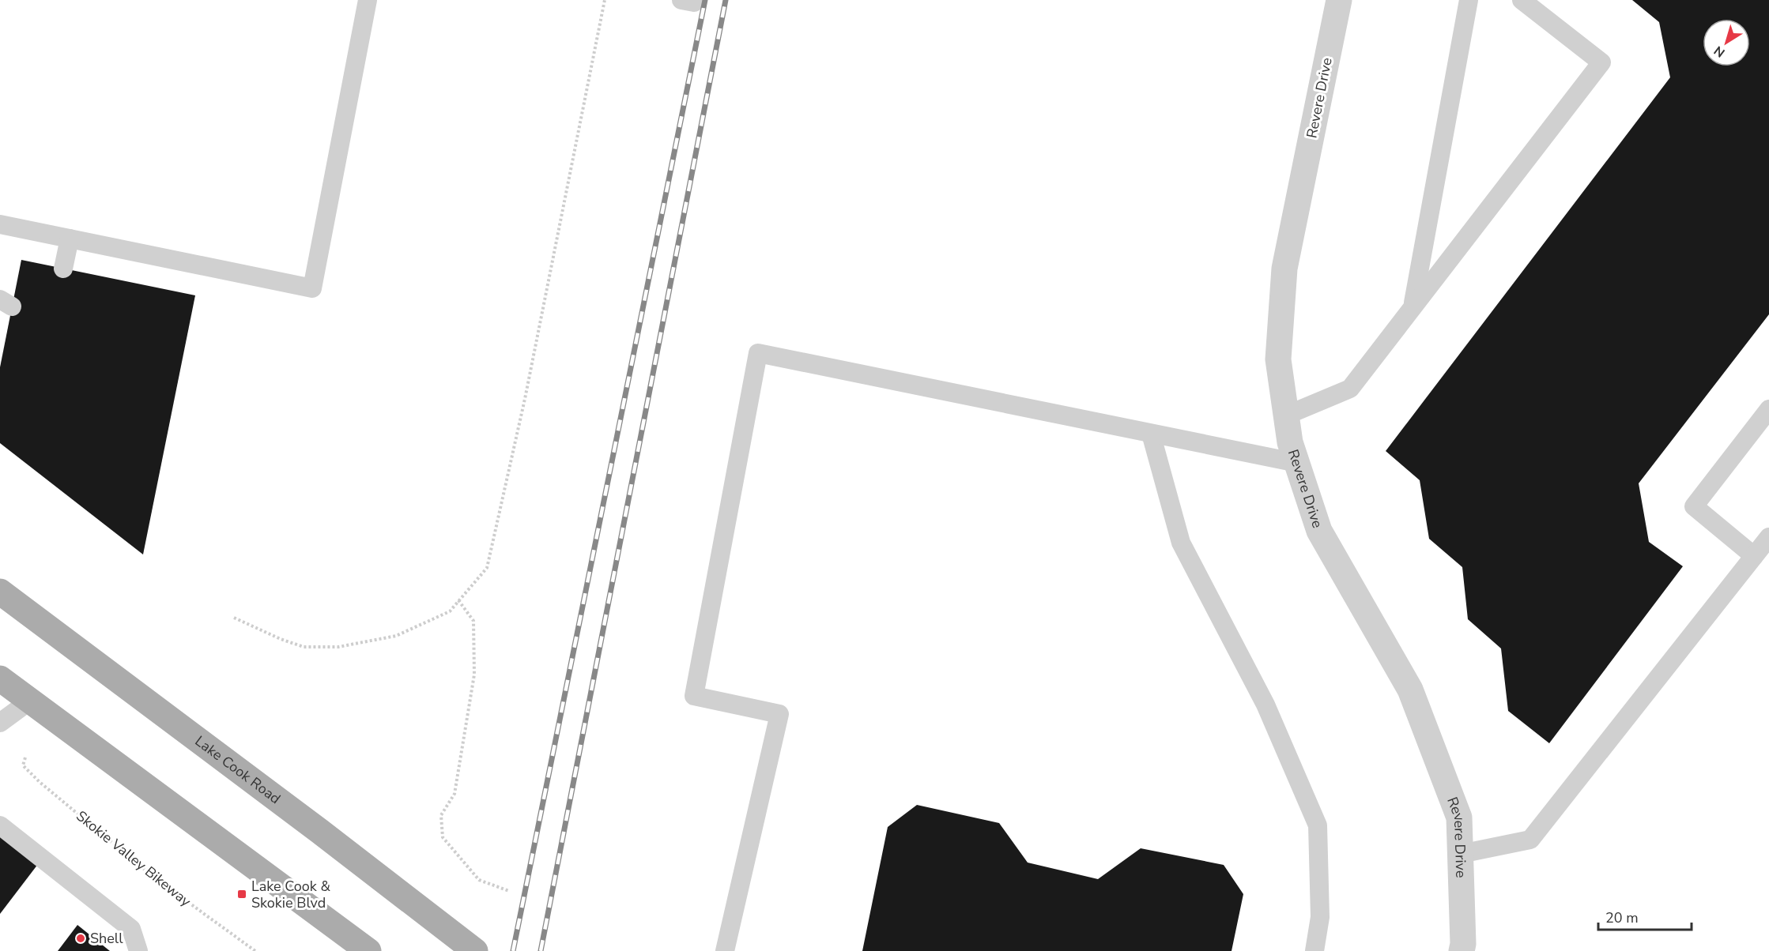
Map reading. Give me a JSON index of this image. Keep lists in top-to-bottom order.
{
  "streets": {
    "main road": ["Lake Cook Road"],
    "street": ["Revere Drive"],
    "path": ["Skokie Valley Bikeway"]
  },
  "places": {
    "transit": ["Lake Cook & Skokie Blvd"],
    "other": ["Shell"]
  },
  "scale_bar": "20 m",
  "north": "bottom left"
}
